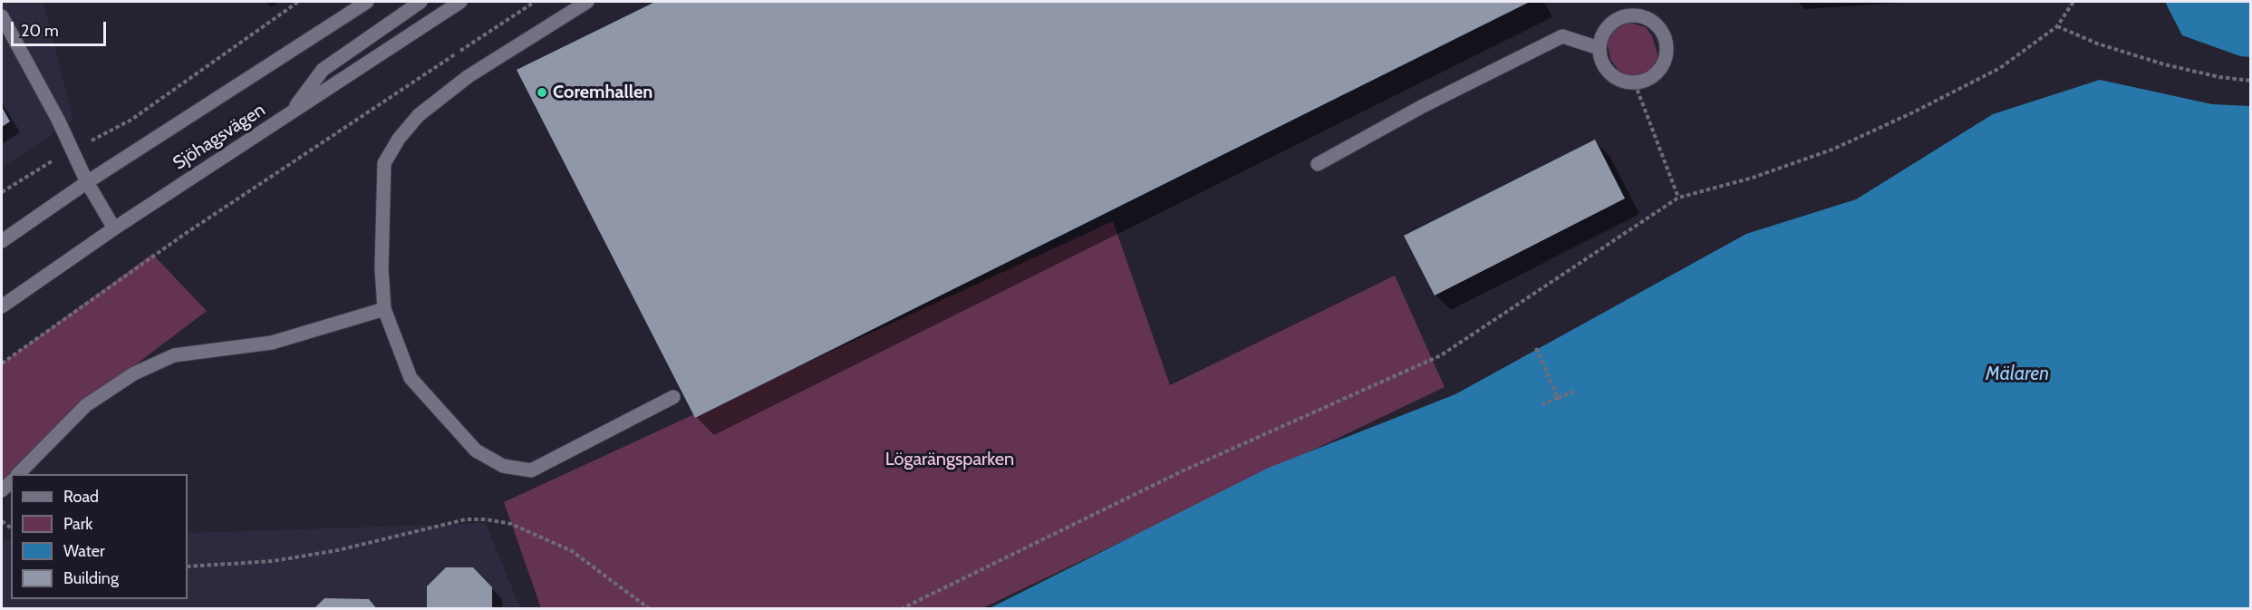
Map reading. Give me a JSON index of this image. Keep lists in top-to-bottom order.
{
  "streets": {
    "main road": ["Sjöhagsvägen"]
  },
  "water": ["Mälaren"],
  "parks": ["Lögarängsparken"],
  "places": ["Coremhallen"],
  "legend": [
    "Road",
    "Park",
    "Water",
    "Building"
  ],
  "scale_bar": "20 m"
}
